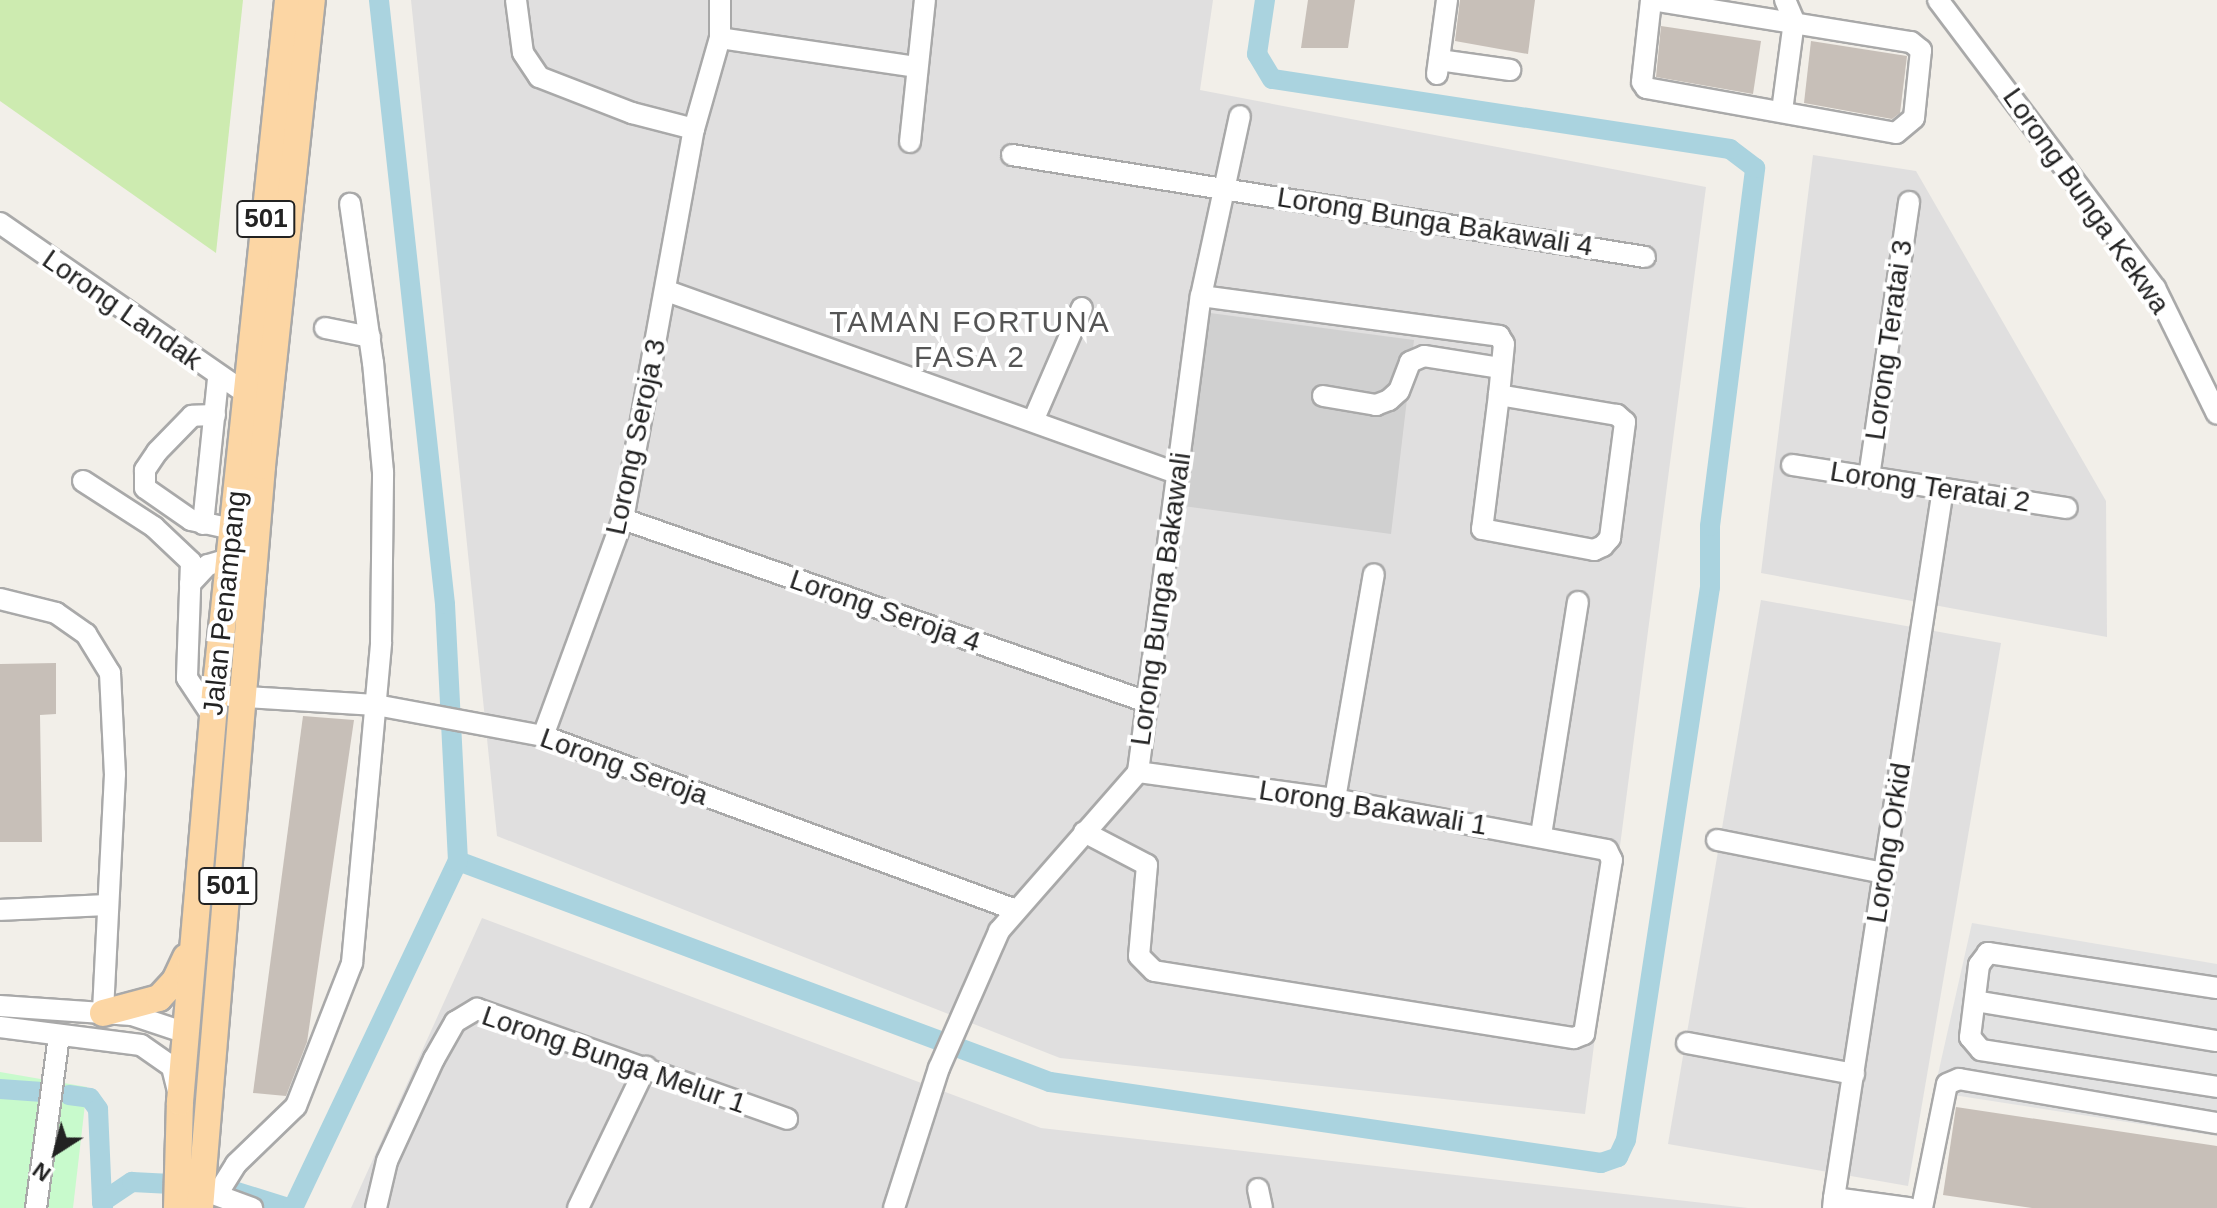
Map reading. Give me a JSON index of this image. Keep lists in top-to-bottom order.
{
  "streets": {
    "main road": ["501", "Jalan Penampang"],
    "street": [
      "Lorong Bunga Kekwa",
      "Lorong Bunga Bakawali 4",
      "Lorong Landak",
      "Lorong Teratai 3",
      "Lorong Seroja 3",
      "Lorong Teratai 2",
      "Lorong Bunga Bakawali",
      "Lorong Seroja 4",
      "Lorong Seroja",
      "Lorong Bakawali 1",
      "Lorong Orkid",
      "Lorong Bunga Melur 1"
    ]
  },
  "crossings": [
    ["Lorong Bunga Bakawali 4", "Lorong Bunga Bakawali"],
    ["Lorong Landak", "Jalan Penampang"],
    ["Lorong Teratai 3", "Lorong Teratai 2"],
    ["Lorong Seroja 3", "Lorong Seroja 4"],
    ["Lorong Seroja 3", "Lorong Seroja"],
    ["Lorong Teratai 2", "Lorong Orkid"],
    ["Lorong Bunga Bakawali", "Lorong Seroja 4"],
    ["Lorong Bunga Bakawali", "Lorong Seroja"],
    ["Lorong Bunga Bakawali", "Lorong Bakawali 1"],
    ["Jalan Penampang", "Lorong Seroja"]
  ],
  "districts": ["TAMAN FORTUNA FASA 2"],
  "north": "bottom left"
}
